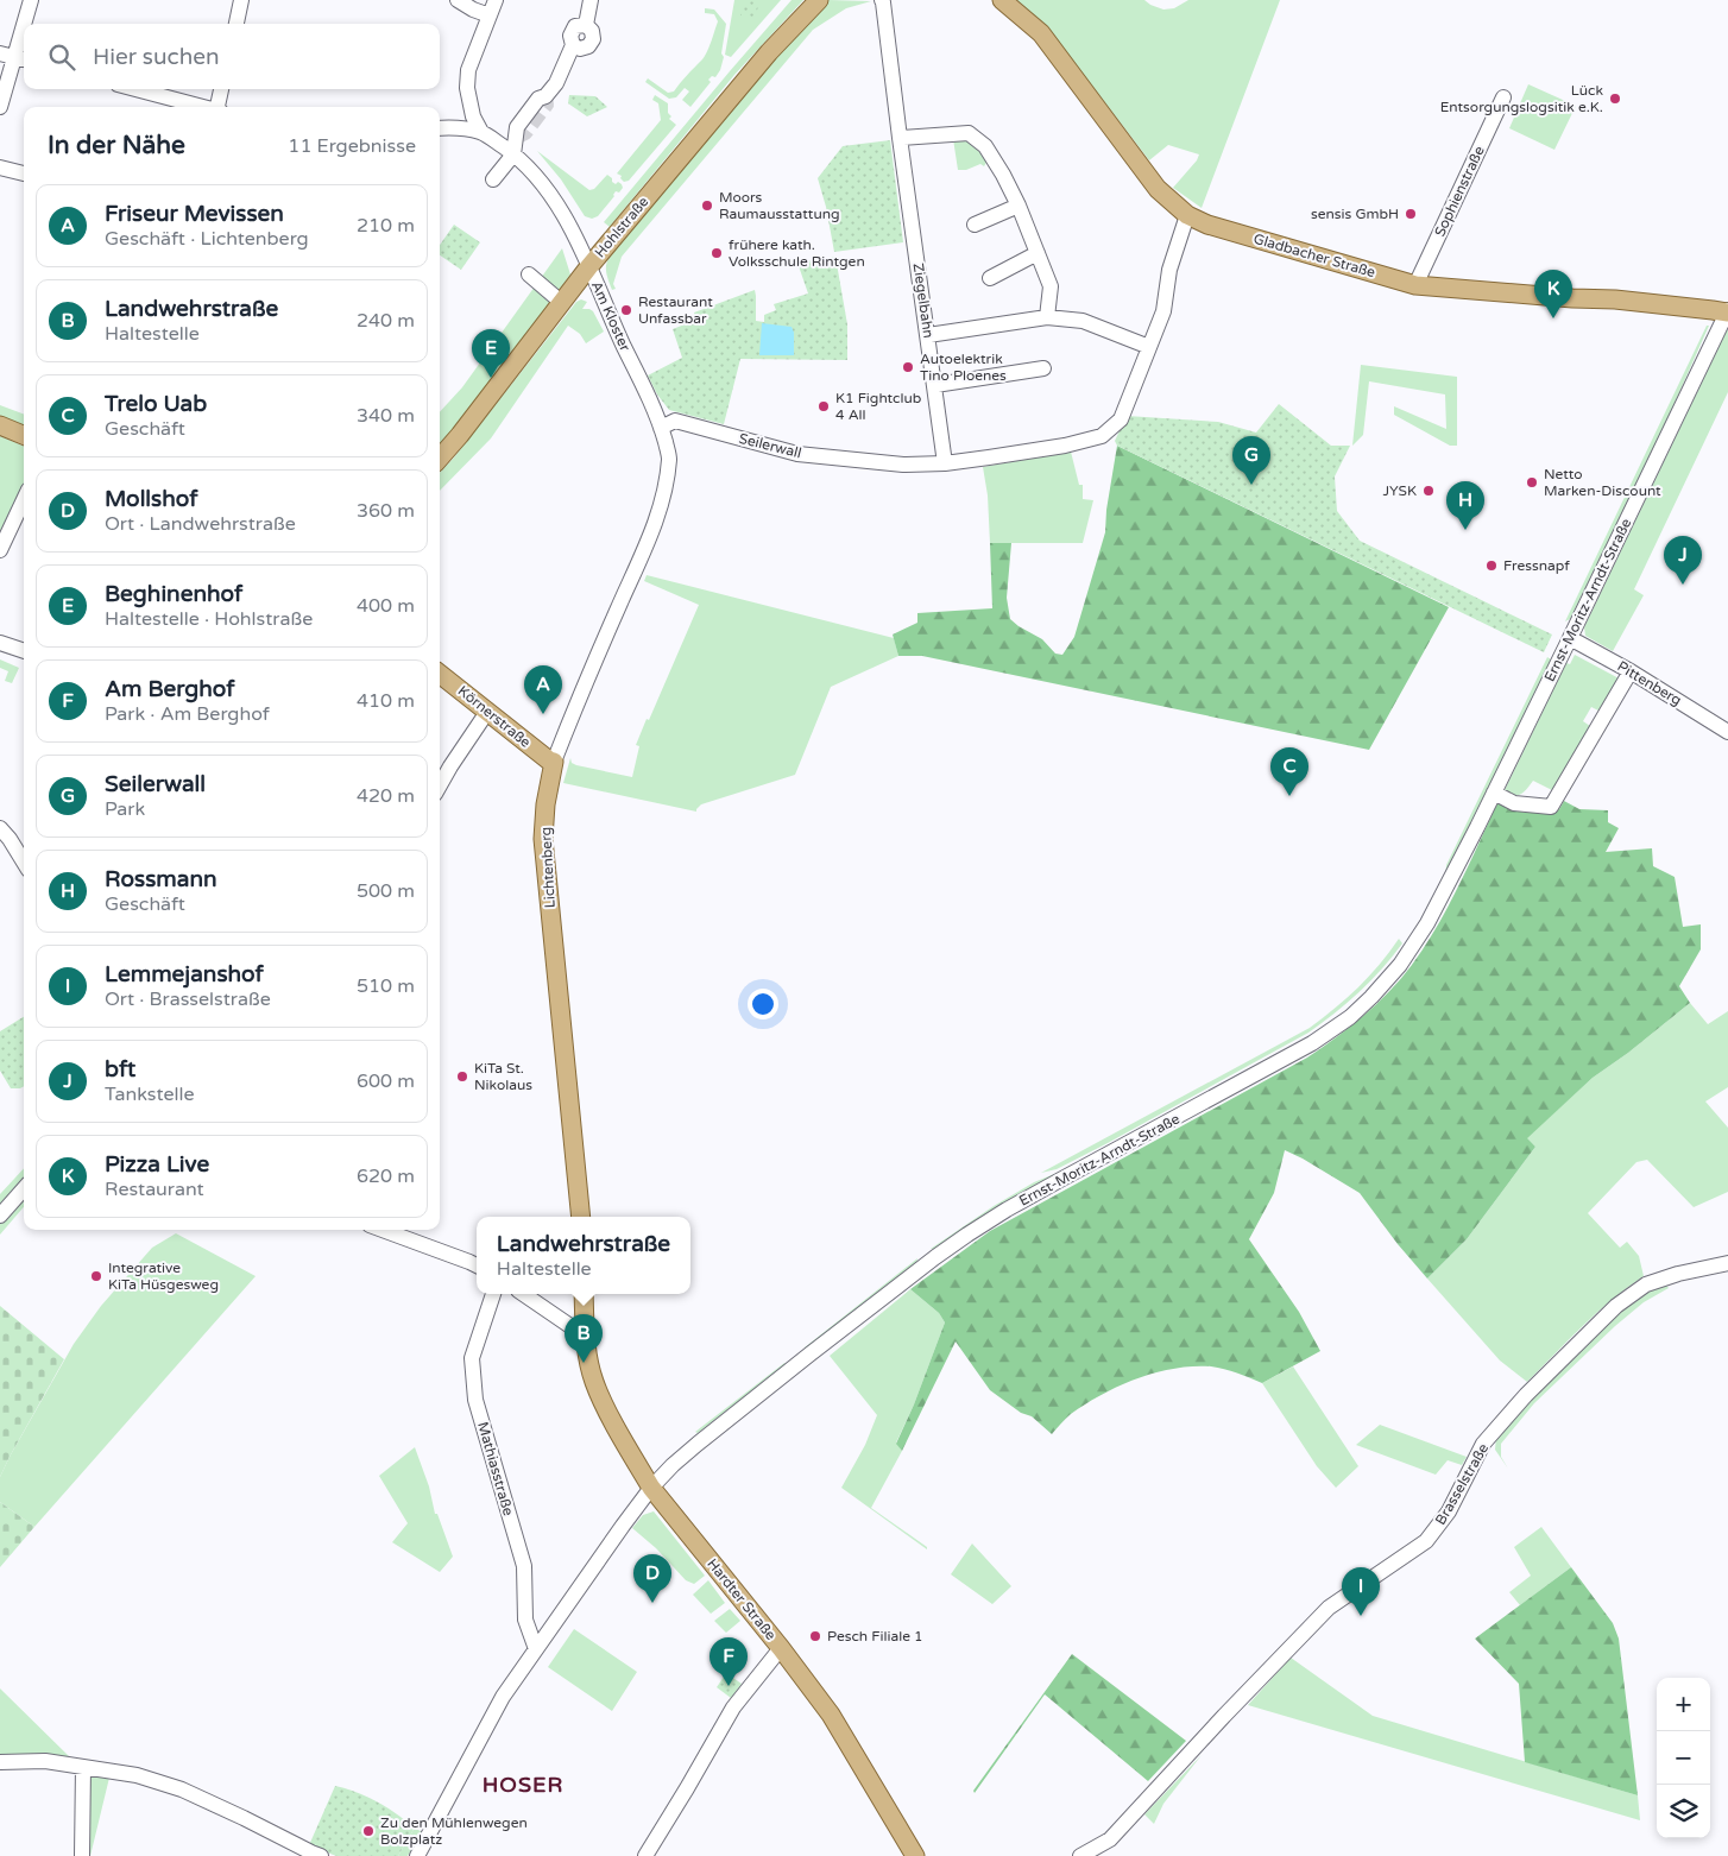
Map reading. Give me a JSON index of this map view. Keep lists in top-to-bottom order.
{
  "streets": {
    "main road": [
      "Hohlstraße",
      "Gladbacher Straße",
      "Körnerstraße",
      "Lichtenberg",
      "Hardter Straße"
    ],
    "street": [
      "Sophienstraße",
      "Ziegelbahn",
      "Am Kloster",
      "Seilerwall",
      "Ernst-Moritz-Arndt-Straße",
      "Pittenberg",
      "Mathiasstraße",
      "Brasselstraße"
    ]
  },
  "crossings": [
    ["Sophienstraße", "Gladbacher Straße"],
    ["Hohlstraße", "Am Kloster"],
    ["Gladbacher Straße", "Seilerwall"],
    ["Gladbacher Straße", "Ernst-Moritz-Arndt-Straße"],
    ["Ziegelbahn", "Seilerwall"],
    ["Am Kloster", "Seilerwall"],
    ["Am Kloster", "Lichtenberg"],
    ["Seilerwall", "Lichtenberg"],
    ["Ernst-Moritz-Arndt-Straße", "Pittenberg"],
    ["Ernst-Moritz-Arndt-Straße", "Mathiasstraße"],
    ["Ernst-Moritz-Arndt-Straße", "Hardter Straße"],
    ["Körnerstraße", "Lichtenberg"]
  ],
  "districts": ["HOSER"],
  "places": [
    "Lück Entsorgungslogsitik e.K.",
    "Moors Raumausstattung",
    "sensis GmbH",
    "frühere kath. Volksschule Rintgen",
    "Restaurant Unfassbar",
    "Autoelektrik Tino Ploenes",
    "K1 Fightclub 4 All",
    "Netto Marken-Discount",
    "JYSK",
    "Fressnapf",
    "KiTa St. Nikolaus",
    "Integrative KiTa Hüsgesweg",
    "Pesch Filiale 1",
    "Zu den Mühlenwegen Bolzplatz"
  ],
  "page": {
    "search": "Hier suchen",
    "heading": ["In der Nähe", "11 Ergebnisse"],
    "list": [
      {
        "mark": "A",
        "name": "Friseur Mevissen",
        "note": "Geschäft · Lichtenberg",
        "value": "210 m"
      },
      {
        "mark": "B",
        "name": "Landwehrstraße",
        "note": "Haltestelle",
        "value": "240 m"
      },
      {
        "mark": "C",
        "name": "Trelo Uab",
        "note": "Geschäft",
        "value": "340 m"
      },
      {
        "mark": "D",
        "name": "Mollshof",
        "note": "Ort · Landwehrstraße",
        "value": "360 m"
      },
      {
        "mark": "E",
        "name": "Beghinenhof",
        "note": "Haltestelle · Hohlstraße",
        "value": "400 m"
      },
      {
        "mark": "F",
        "name": "Am Berghof",
        "note": "Park · Am Berghof",
        "value": "410 m"
      },
      {
        "mark": "G",
        "name": "Seilerwall",
        "note": "Park",
        "value": "420 m"
      },
      {
        "mark": "H",
        "name": "Rossmann",
        "note": "Geschäft",
        "value": "500 m"
      },
      {
        "mark": "I",
        "name": "Lemmejanshof",
        "note": "Ort · Brasselstraße",
        "value": "510 m"
      },
      {
        "mark": "J",
        "name": "bft",
        "note": "Tankstelle",
        "value": "600 m"
      },
      {
        "mark": "K",
        "name": "Pizza Live",
        "note": "Restaurant",
        "value": "620 m"
      }
    ],
    "pins": [
      "K",
      "E",
      "G",
      "H",
      "J",
      "A",
      "C",
      "B",
      "D",
      "I",
      "F"
    ],
    "popup": ["Landwehrstraße", "Haltestelle"],
    "map_buttons": ["+", "−"]
  }
}
